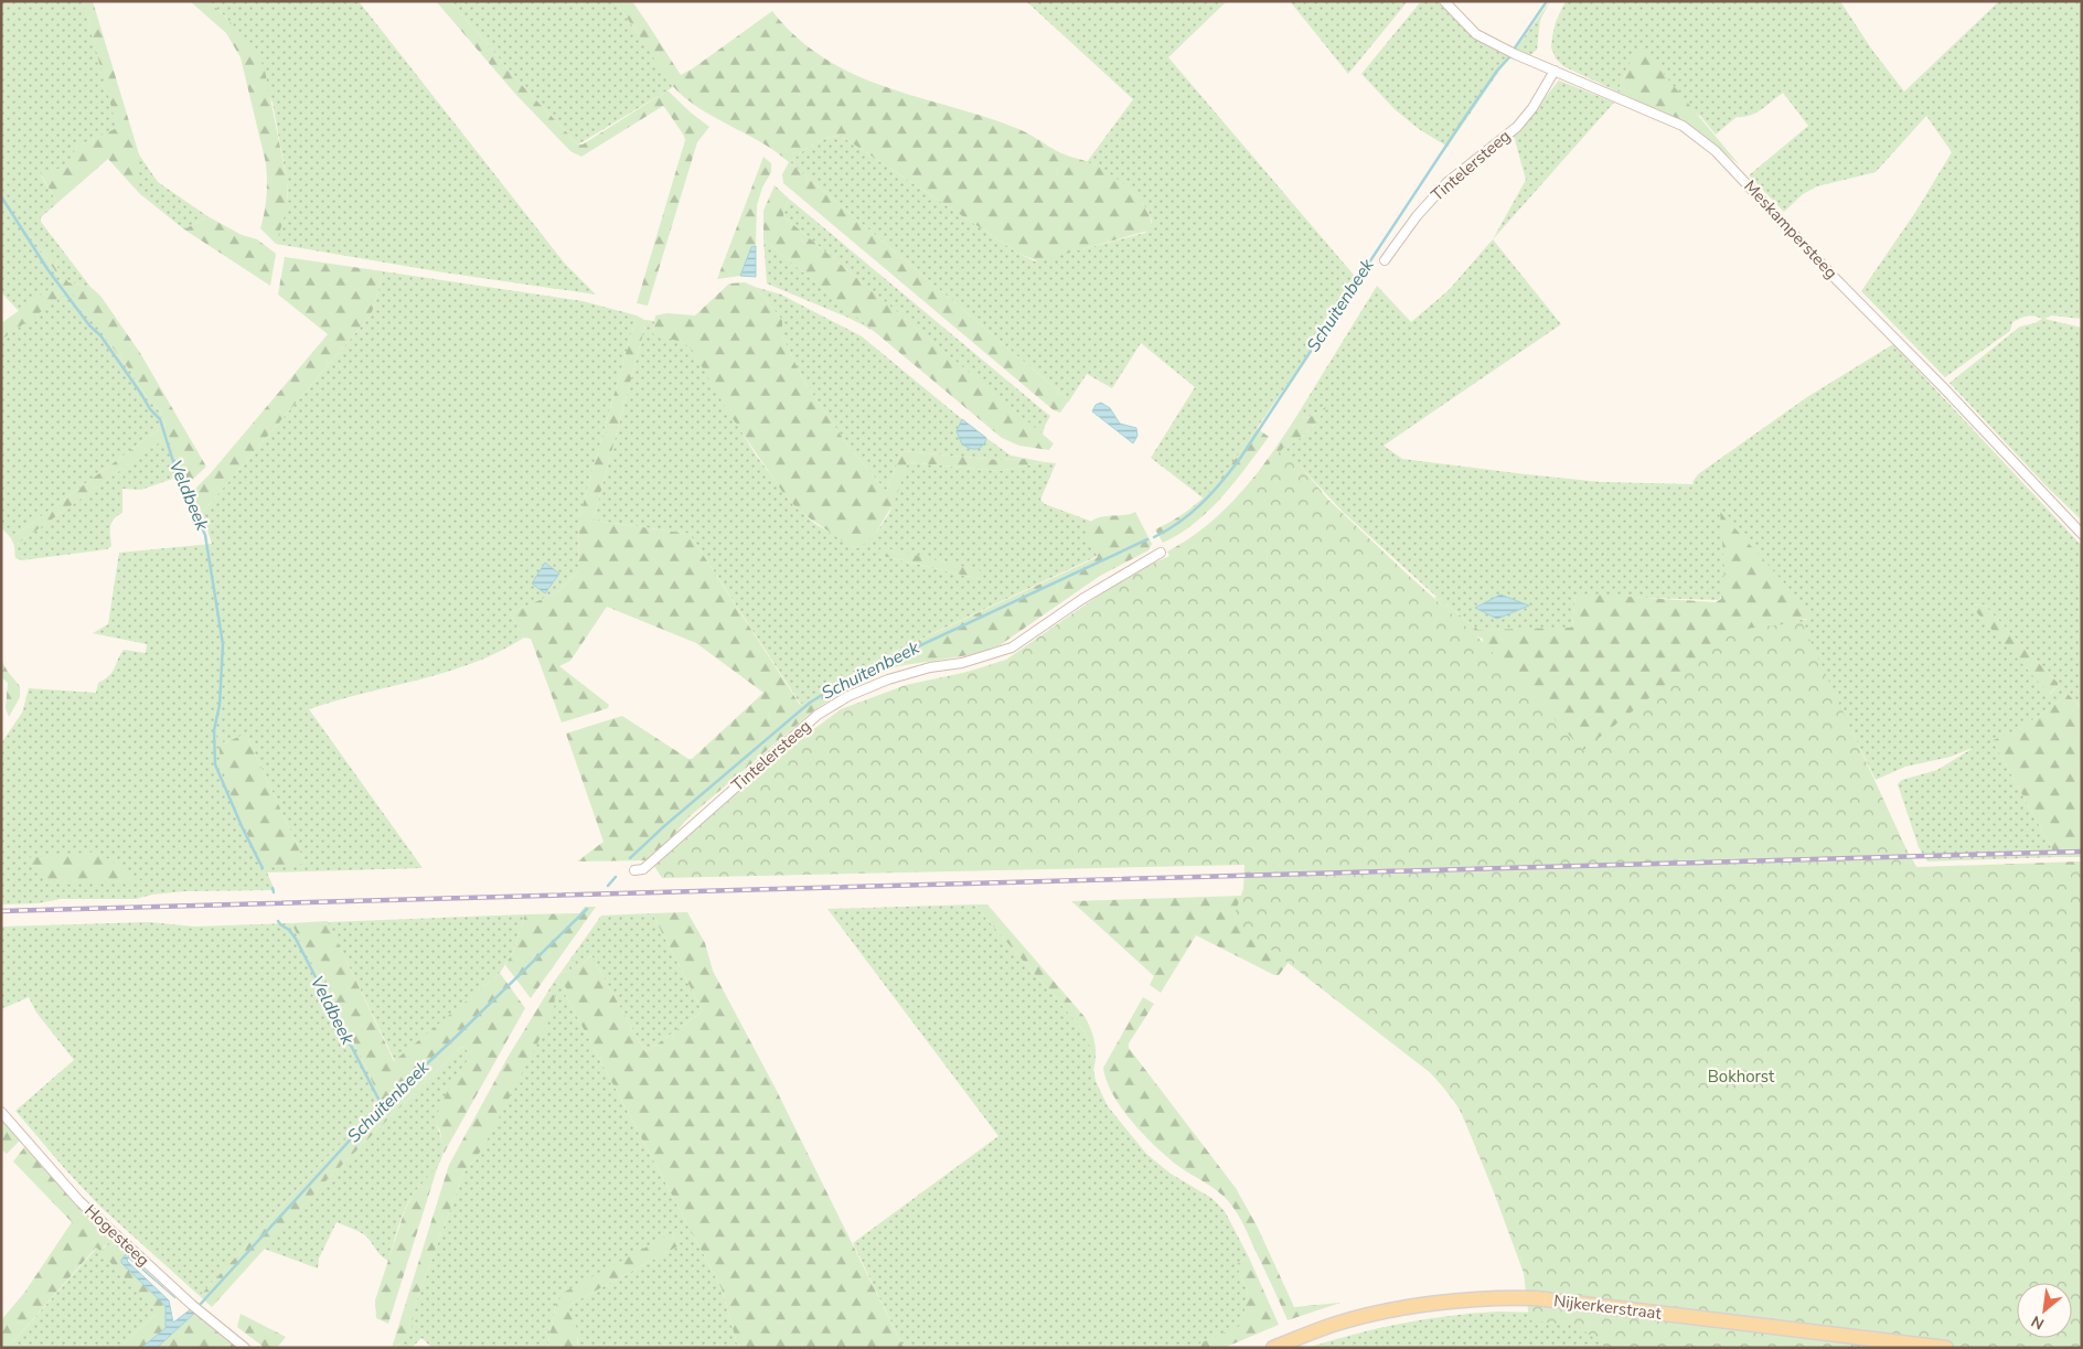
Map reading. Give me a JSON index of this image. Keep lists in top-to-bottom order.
{
  "streets": {
    "main road": ["Nijkerkerstraat"],
    "street": ["Tintelersteeg", "Meskampersteeg", "Hogesteeg"]
  },
  "crossings": [
    ["Tintelersteeg", "Meskampersteeg"]
  ],
  "water": ["Schuitenbeek", "Veldbeek"],
  "parks": ["Bokhorst"],
  "north": "bottom left"
}
